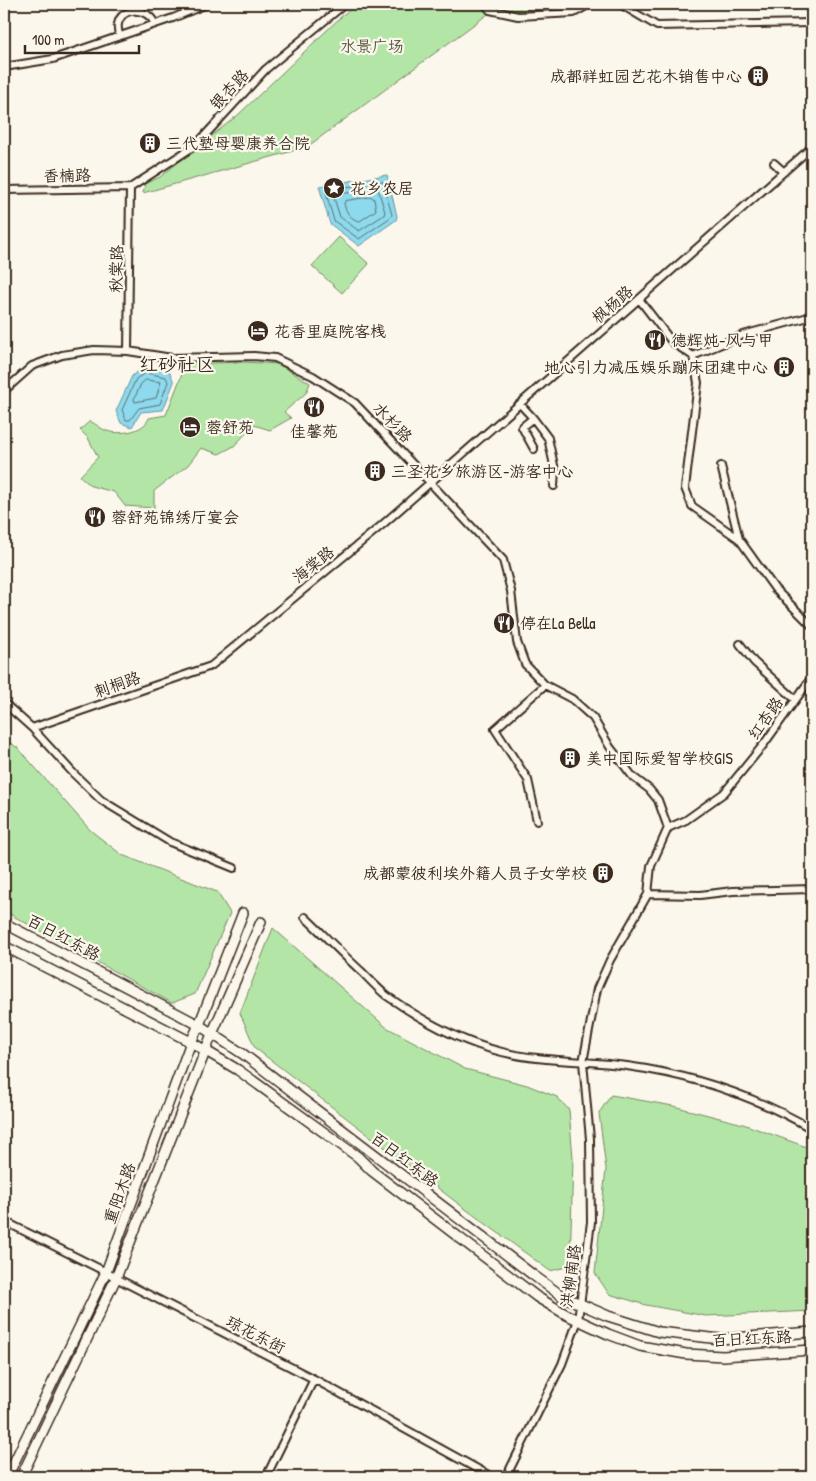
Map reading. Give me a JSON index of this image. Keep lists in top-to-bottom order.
{
  "streets": {
    "street": [
      "银杏路",
      "香楠路",
      "秋棠路",
      "枫杨路",
      "水杉路",
      "海棠路",
      "刺桐路",
      "红杏路",
      "百日红东路",
      "重阳木路",
      "洪柳南路",
      "琼花东街"
    ]
  },
  "crossings": [
    ["银杏路", "香楠路"],
    ["银杏路", "秋棠路"],
    ["香楠路", "秋棠路"],
    ["秋棠路", "水杉路"],
    ["枫杨路", "水杉路"],
    ["枫杨路", "海棠路"],
    ["水杉路", "海棠路"],
    ["水杉路", "红杏路"],
    ["海棠路", "刺桐路"],
    ["百日红东路", "重阳木路"],
    ["百日红东路", "洪柳南路"],
    ["重阳木路", "琼花东街"]
  ],
  "districts": ["红砂社区"],
  "parks": ["水景广场"],
  "places": {
    "building": [
      "成都祥虹园艺花木销售中心",
      "三代塾母婴康养合院",
      "地心引力减压娱乐蹦床团建中心",
      "三圣花乡旅游区-游客中心",
      "美中国际爱智学校GIS",
      "成都蒙彼利埃外籍人员子女学校"
    ],
    "place": ["花乡农居"],
    "hotel": ["花香里庭院客栈", "蓉舒苑"],
    "restaurant": [
      "德辉炖-风与甲",
      "佳馨苑",
      "蓉舒苑锦绣厅宴会",
      "停在La Bella"
    ]
  },
  "scale_bar": "100 m"
}
